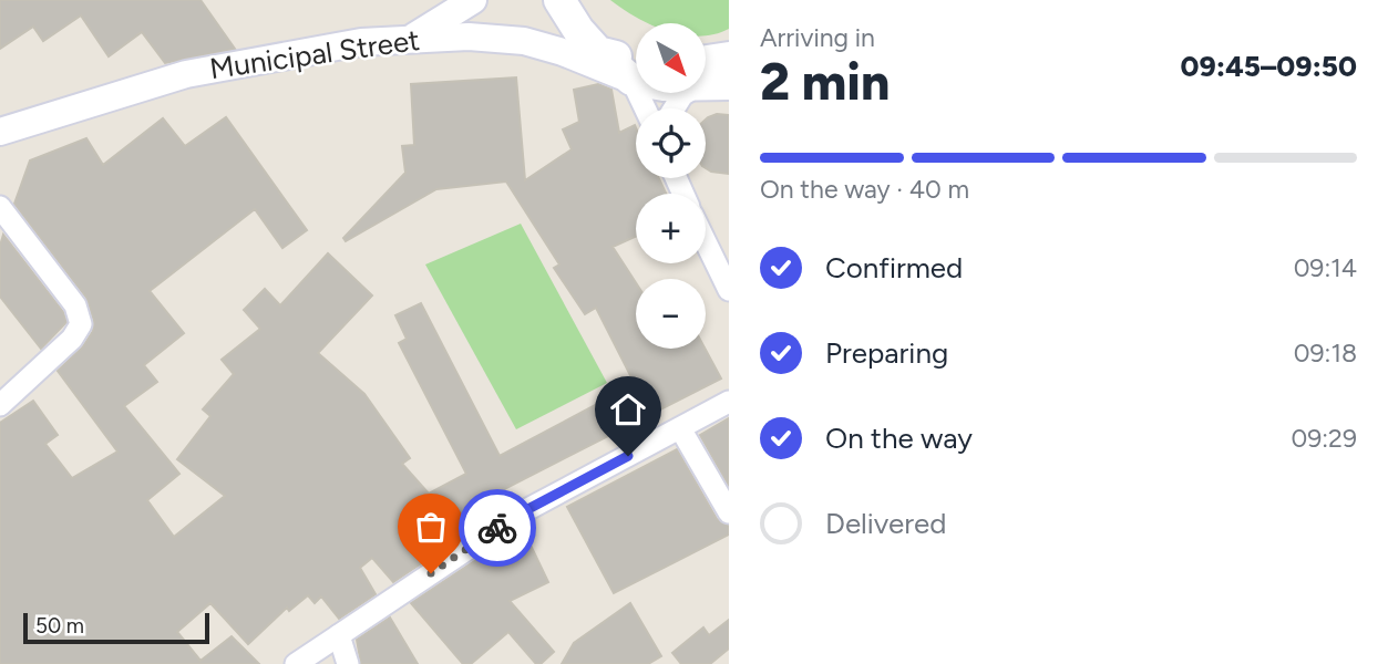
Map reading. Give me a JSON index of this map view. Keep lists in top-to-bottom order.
{
  "streets": {
    "main road": ["Municipal Street"]
  },
  "scale_bar": "50 m",
  "north": "bottom right",
  "page": {
    "heading": ["2 min", "Arriving in", "09:45–09:50"],
    "map_buttons": ["+", "−"],
    "bar": "On the way · 40 m",
    "list": [
      ["Confirmed", "09:14"],
      ["Preparing", "09:18"],
      ["On the way", "09:29"],
      "Delivered"
    ],
    "scale": "50 m"
  }
}
